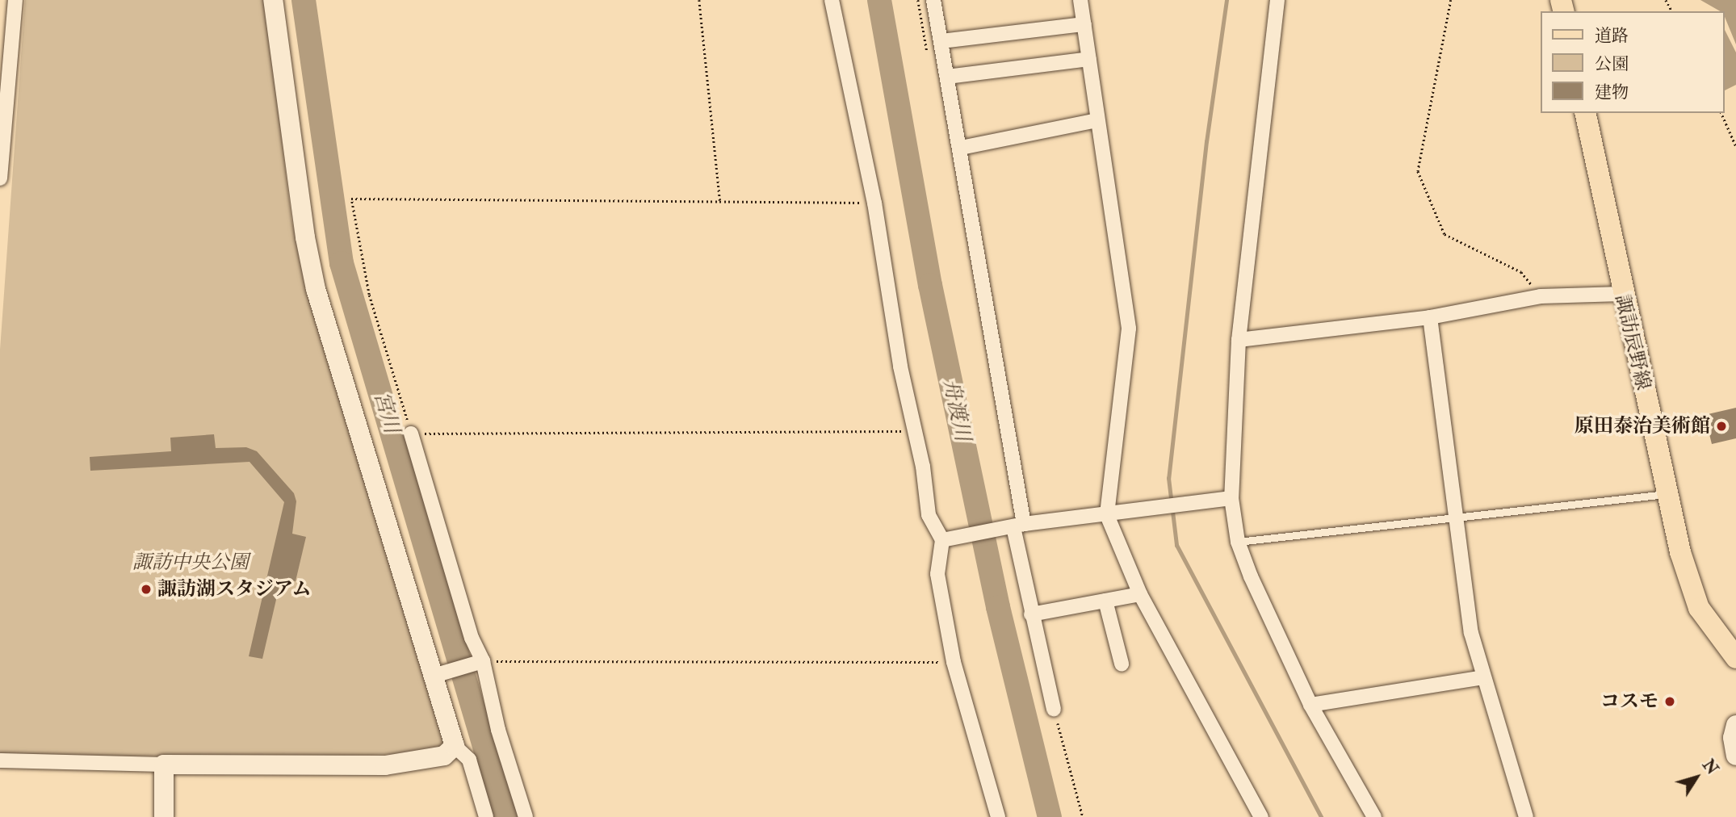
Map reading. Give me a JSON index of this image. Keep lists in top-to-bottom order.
{
  "streets": {
    "main road": ["諏訪辰野線"]
  },
  "water": ["舟渡川", "宮川"],
  "parks": ["諏訪中央公園"],
  "places": ["原田泰治美術館", "諏訪湖スタジアム", "コスモ"],
  "legend": ["道路", "公園", "建物"],
  "north": "top right"
}
